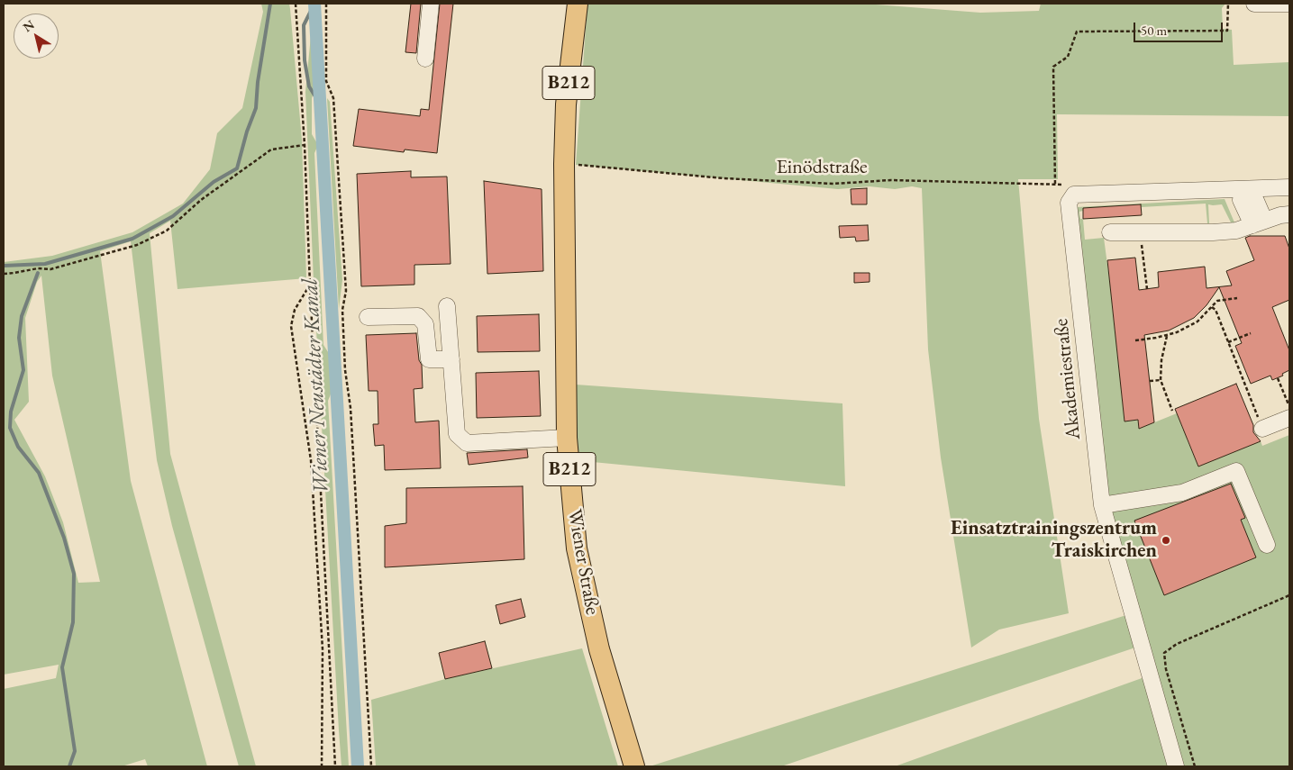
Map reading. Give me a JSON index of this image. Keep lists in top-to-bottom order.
{
  "streets": {
    "main road": ["B212", "Wiener Straße"],
    "street": ["Akademiestraße"],
    "path": ["Einödstraße"]
  },
  "crossings": [
    ["B212", "Einödstraße"],
    ["B212", "Wiener Straße"],
    ["Einödstraße", "Akademiestraße"],
    ["Einödstraße", "Wiener Straße"]
  ],
  "water": ["Wiener Neustädter Kanal"],
  "places": ["Einsatztrainingszentrum Traiskirchen"],
  "scale_bar": "50 m",
  "north": "top left"
}
